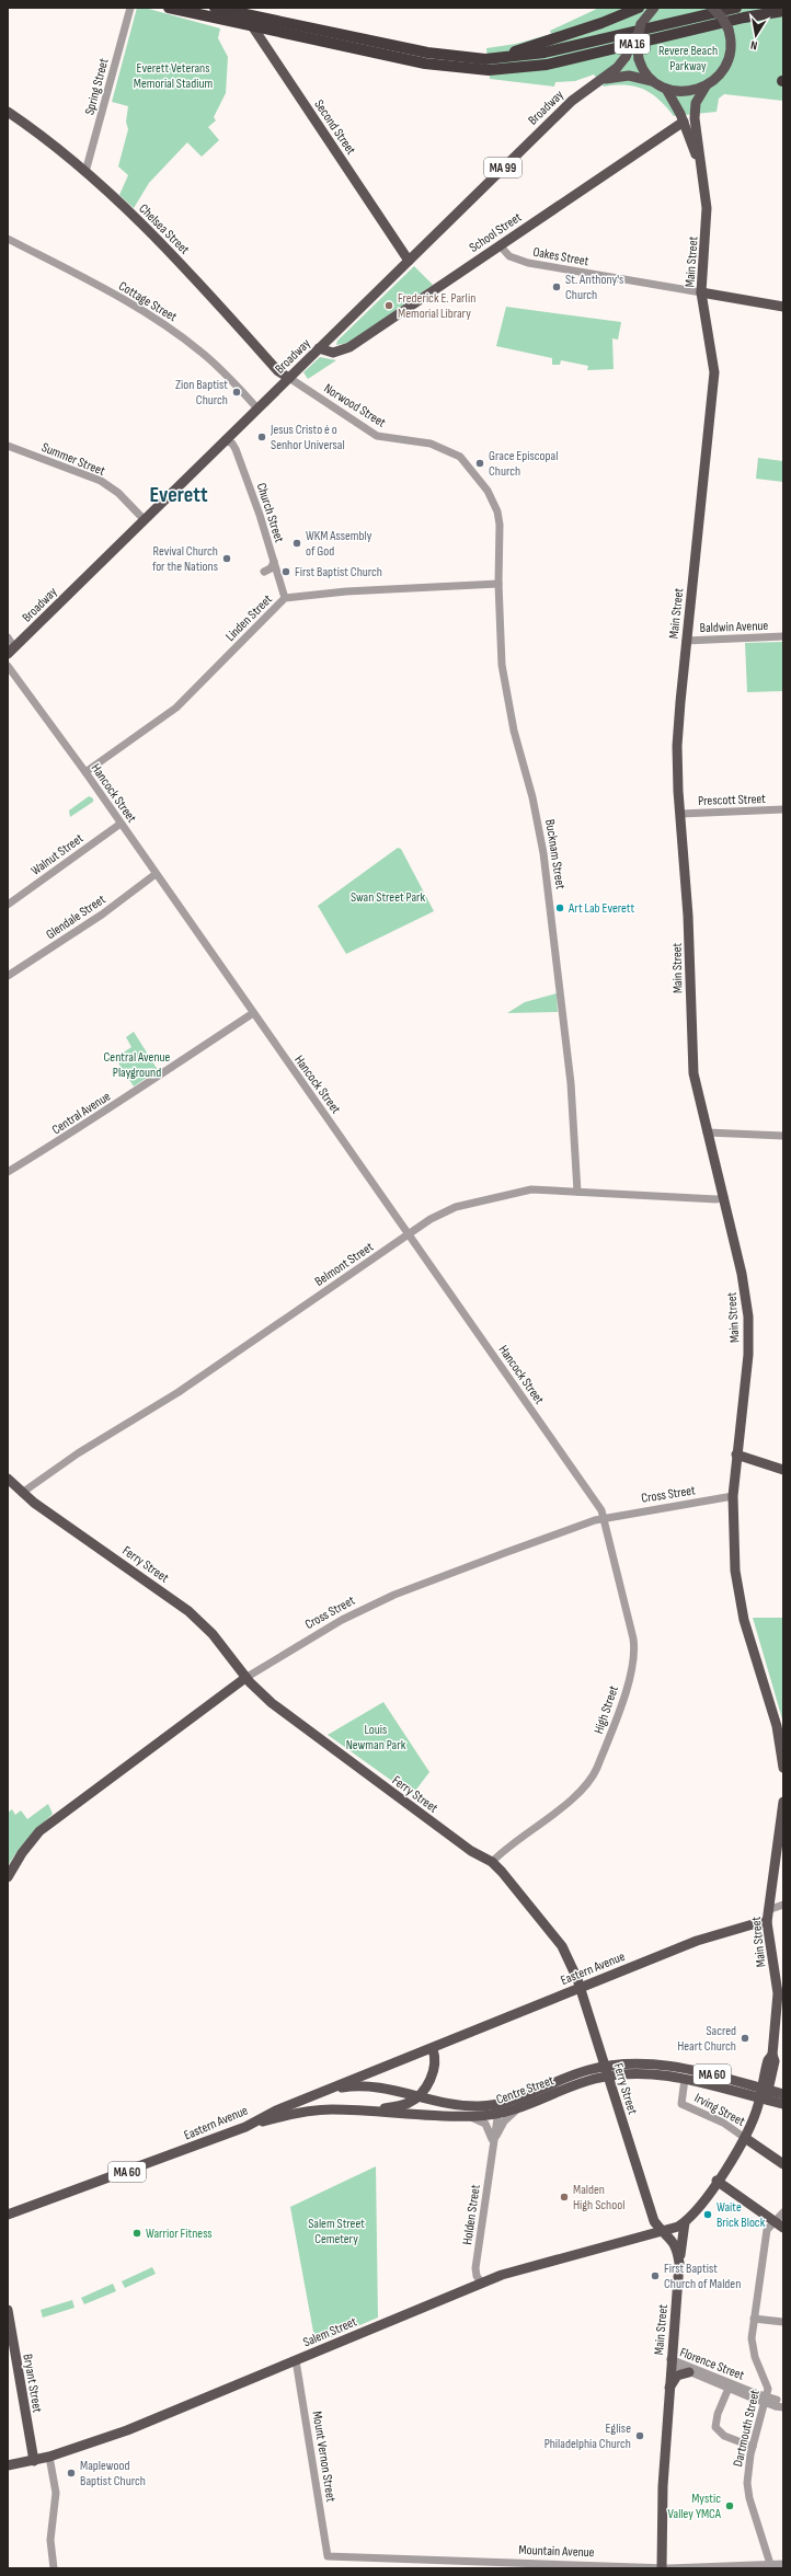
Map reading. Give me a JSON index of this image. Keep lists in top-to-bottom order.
{
  "streets": {
    "highway": ["MA 16"],
    "main road": [
      "Broadway",
      "Second Street",
      "MA 99",
      "Chelsea Street",
      "School Street",
      "Main Street",
      "Cross Street",
      "Ferry Street",
      "Eastern Avenue",
      "MA 60",
      "Centre Street",
      "Salem Street",
      "Bryant Street"
    ],
    "street": [
      "Spring Street",
      "Oakes Street",
      "Cottage Street",
      "Norwood Street",
      "Summer Street",
      "Church Street",
      "Linden Street",
      "Baldwin Avenue",
      "Hancock Street",
      "Prescott Street",
      "Walnut Street",
      "Bucknam Street",
      "Glendale Street",
      "Central Avenue",
      "Belmont Street",
      "High Street",
      "Irving Street",
      "Holden Street",
      "Florence Street",
      "Dartmouth Street",
      "Mount Vernon Street",
      "Mountain Avenue"
    ]
  },
  "crossings": [
    ["MA 16", "Second Street"],
    ["Spring Street", "Chelsea Street"],
    ["Broadway", "Second Street"],
    ["Broadway", "MA 99"],
    ["Broadway", "Chelsea Street"],
    ["Broadway", "School Street"],
    ["Broadway", "Main Street"],
    ["Broadway", "Cottage Street"],
    ["Broadway", "Norwood Street"],
    ["Broadway", "Summer Street"],
    ["Broadway", "Church Street"],
    ["MA 99", "Main Street"],
    ["Chelsea Street", "Norwood Street"],
    ["School Street", "Oakes Street"],
    ["School Street", "Main Street"],
    ["Oakes Street", "Main Street"],
    ["Main Street", "Baldwin Avenue"],
    ["Main Street", "Prescott Street"],
    ["Main Street", "Belmont Street"],
    ["Main Street", "Cross Street"],
    ["Main Street", "Ferry Street"],
    ["Main Street", "Eastern Avenue"],
    ["Main Street", "Centre Street"],
    ["Main Street", "Irving Street"],
    ["Main Street", "Salem Street"],
    ["Main Street", "Florence Street"],
    ["Main Street", "Mountain Avenue"],
    ["Norwood Street", "Bucknam Street"],
    ["Church Street", "Linden Street"],
    ["Linden Street", "Hancock Street"],
    ["Linden Street", "Bucknam Street"],
    ["Hancock Street", "Walnut Street"],
    ["Hancock Street", "Glendale Street"],
    ["Hancock Street", "Central Avenue"],
    ["Hancock Street", "Belmont Street"],
    ["Hancock Street", "Cross Street"],
    ["Hancock Street", "High Street"],
    ["Bucknam Street", "Belmont Street"],
    ["Belmont Street", "Ferry Street"],
    ["Cross Street", "Ferry Street"],
    ["Cross Street", "High Street"],
    ["Ferry Street", "High Street"],
    ["Ferry Street", "Eastern Avenue"],
    ["Ferry Street", "Centre Street"],
    ["Ferry Street", "Salem Street"],
    ["Eastern Avenue", "Centre Street"],
    ["Centre Street", "Irving Street"],
    ["Centre Street", "Holden Street"],
    ["Holden Street", "Salem Street"],
    ["Salem Street", "Bryant Street"],
    ["Salem Street", "Mount Vernon Street"],
    ["Dartmouth Street", "Mountain Avenue"],
    ["Mount Vernon Street", "Mountain Avenue"]
  ],
  "districts": ["Everett"],
  "parks": [
    "Revere Beach Parkway",
    "Everett Veterans Memorial Stadium",
    "Swan Street Park",
    "Central Avenue Playground",
    "Louis Newman Park",
    "Salem Street Cemetery"
  ],
  "places": [
    "St. Anthony's Church",
    "Frederick E. Parlin Memorial Library",
    "Zion Baptist Church",
    "Jesus Cristo é o Senhor Universal",
    "Grace Episcopal Church",
    "WKM Assembly of God",
    "Revival Church for the Nations",
    "First Baptist Church",
    "Art Lab Everett",
    "Sacred Heart Church",
    "Malden High School",
    "Waite Brick Block",
    "Warrior Fitness",
    "First Baptist Church of Malden",
    "Eglise Philadelphia Church",
    "Maplewood Baptist Church",
    "Mystic Valley YMCA"
  ],
  "north": "bottom"
}
